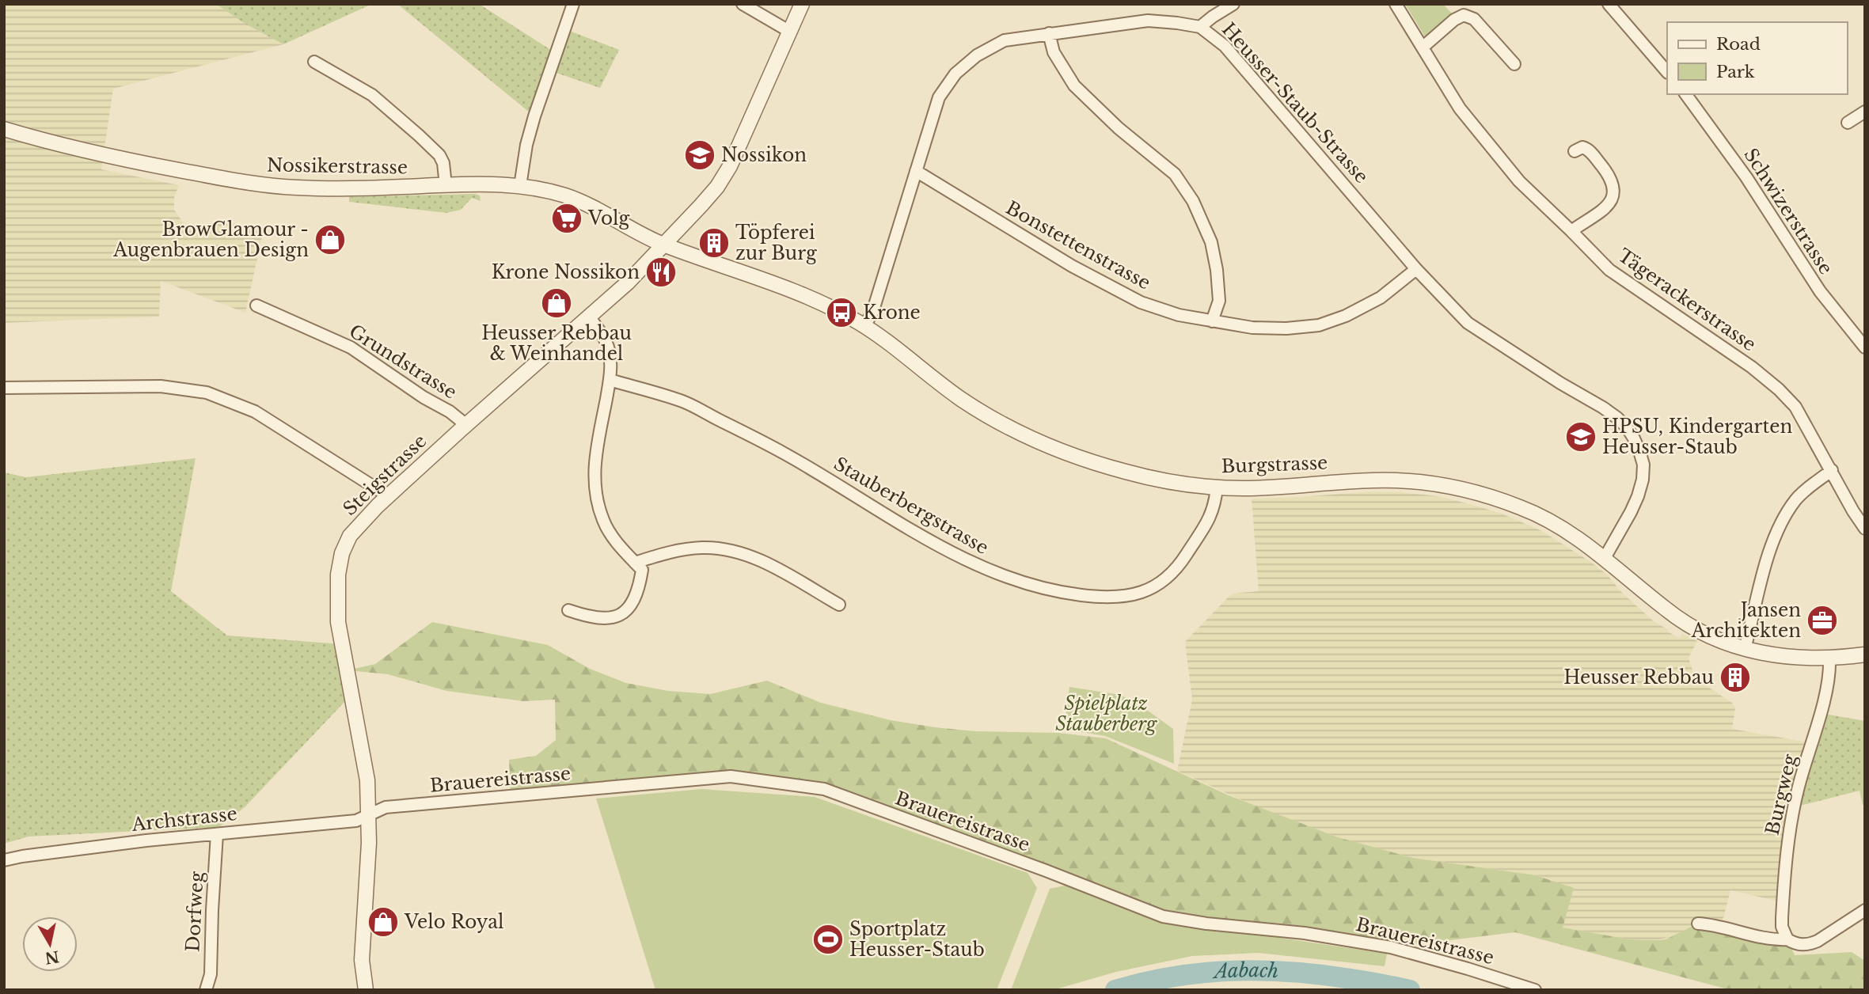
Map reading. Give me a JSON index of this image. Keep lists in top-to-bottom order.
{
  "streets": {
    "street": [
      "Heusser-Staub-Strasse",
      "Nossikerstrasse",
      "Schwizerstrasse",
      "Bonstettenstrasse",
      "Tägerackerstrasse",
      "Grundstrasse",
      "Burgstrasse",
      "Steigstrasse",
      "Stauberbergstrasse",
      "Brauereistrasse",
      "Burgweg",
      "Archstrasse",
      "Dorfweg"
    ]
  },
  "crossings": [
    ["Heusser-Staub-Strasse", "Bonstettenstrasse"],
    ["Heusser-Staub-Strasse", "Burgstrasse"],
    ["Nossikerstrasse", "Burgstrasse"],
    ["Nossikerstrasse", "Steigstrasse"],
    ["Grundstrasse", "Steigstrasse"],
    ["Burgstrasse", "Steigstrasse"],
    ["Burgstrasse", "Stauberbergstrasse"],
    ["Burgstrasse", "Burgweg"],
    ["Steigstrasse", "Brauereistrasse"],
    ["Steigstrasse", "Archstrasse"],
    ["Brauereistrasse", "Archstrasse"],
    ["Archstrasse", "Dorfweg"]
  ],
  "water": ["Aabach"],
  "parks": ["Spielplatz Stauberberg"],
  "places": {
    "school or university": ["Nossikon", "HPSU, Kindergarten Heusser-Staub"],
    "supermarket": ["Volg"],
    "shop": ["BrowGlamour - Augenbrauen Design", "Heusser Rebbau & Weinhandel", "Velo Royal"],
    "building": ["Töpferei zur Burg", "Heusser Rebbau"],
    "restaurant": ["Krone Nossikon"],
    "bus stop": ["Krone"],
    "office": ["Jansen Architekten"],
    "sports": ["Sportplatz Heusser-Staub"]
  },
  "legend": ["Road", "Park"],
  "north": "bottom"
}
